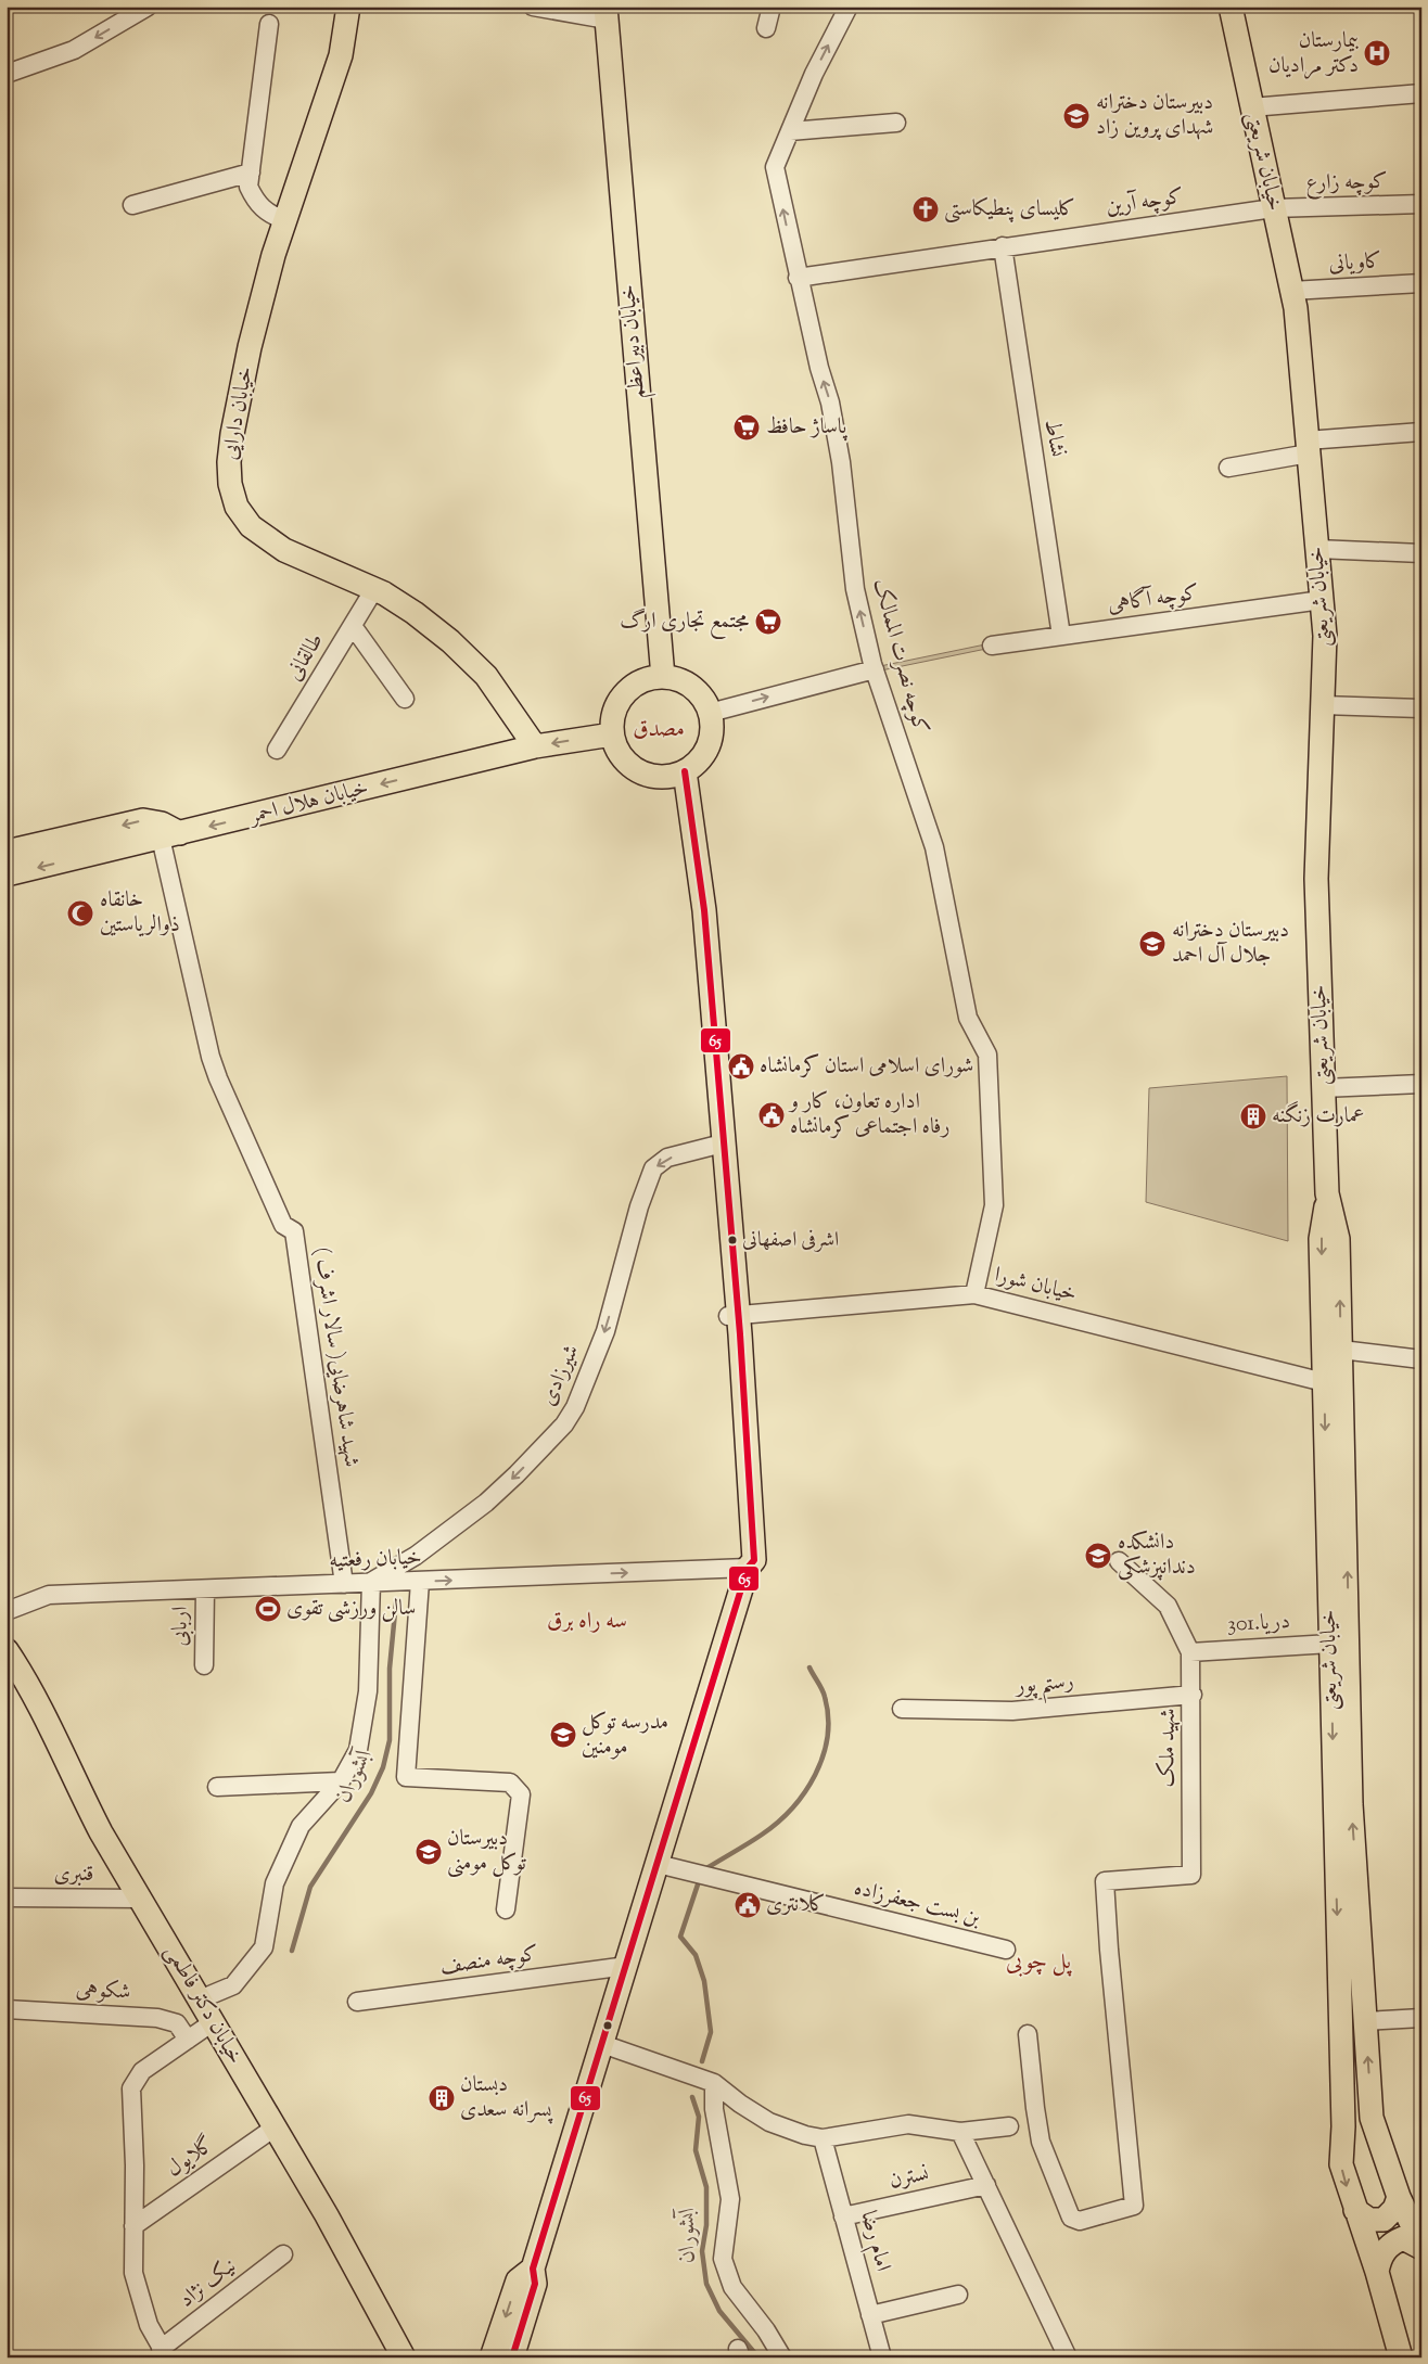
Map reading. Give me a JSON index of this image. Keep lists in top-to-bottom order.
{
  "streets": {
    "main road": [
      "خیابان شریعتی",
      "خیابان دبیراعظم",
      "خیابان دارایی",
      "خیابان هلال احمر",
      "خیابان دکتر فاطمی"
    ],
    "street": [
      "کوچه زارع",
      "کوچه آرین",
      "کاویانی",
      "نشاط",
      "کوچه آگاهی",
      "کوچه نصرت الممالک",
      "طالقانی",
      "خیابان شورا",
      "شهید شاهرضایی( سالار اشرف )",
      "شیرزادی",
      "خیابان رفعتیه",
      "301.دریا",
      "اربابی",
      "رستم پور",
      "شهید ملک",
      "قنبری",
      "بن بست جعفرزاده",
      "کوچه منصف",
      "شکوهی",
      "گلایول",
      "نسترن",
      "امام رضا",
      "نیک نژاد"
    ]
  },
  "crossings": [
    ["خیابان شریعتی", "کوچه زارع"],
    ["خیابان شریعتی", "کوچه آرین"],
    ["خیابان شریعتی", "کاویانی"],
    ["خیابان شریعتی", "کوچه آگاهی"],
    ["خیابان شریعتی", "خیابان شورا"],
    ["خیابان شریعتی", "301.دریا"],
    ["کوچه زارع", "کوچه آرین"],
    ["کوچه آرین", "نشاط"],
    ["کوچه آرین", "کوچه نصرت الممالک"],
    ["خیابان دبیراعظم", "خیابان هلال احمر"],
    ["خیابان دارایی", "طالقانی"],
    ["خیابان دارایی", "خیابان هلال احمر"],
    ["نشاط", "کوچه آگاهی"],
    ["کوچه نصرت الممالک", "خیابان شورا"],
    ["خیابان هلال احمر", "شهید شاهرضایی( سالار اشرف )"],
    ["شهید شاهرضایی( سالار اشرف )", "خیابان رفعتیه"],
    ["شیرزادی", "خیابان رفعتیه"],
    ["خیابان رفعتیه", "اربابی"],
    ["301.دریا", "شهید ملک"],
    ["رستم پور", "شهید ملک"],
    ["قنبری", "خیابان دکتر فاطمی"],
    ["خیابان دکتر فاطمی", "گلایول"],
    ["نسترن", "امام رضا"]
  ],
  "one_way": [
    "کوچه نصرت الممالک",
    "خیابان هلال احمر",
    "شیرزادی",
    "خیابان رفعتیه"
  ],
  "districts": ["مصدق", "سه راه برق", "پل چوبی"],
  "water": ["آبشوران"],
  "places": {
    "hospital": ["بیمارستان دکتر مرادیان"],
    "school or university": [
      "دبیرستان دخترانه شهدای پروین زاد",
      "دبیرستان دخترانه جلال آل احمد",
      "دانشکده دندانپزشکی",
      "مدرسه توکل مومنین",
      "دبیرستان توکل مومنی"
    ],
    "church": ["کلیسای پنطیکاستی"],
    "supermarket": ["پاساژ حافظ", "مجتمع تجاری ارگ"],
    "mosque": ["خانقاه ذوالریاستین"],
    "public building": ["شورای اسلامی استان کرمانشاه", "اداره تعاون، کار و رفاه اجتماعی کرمانشاه", "کلانتری"],
    "building": ["عمارت زنگنه", "دبستان پسرانه سعدی"],
    "other": ["اشرفی اصفهانی"],
    "sports": ["سالن ورزشی تقوی"]
  },
  "lines": ["transit line 65"]
}
